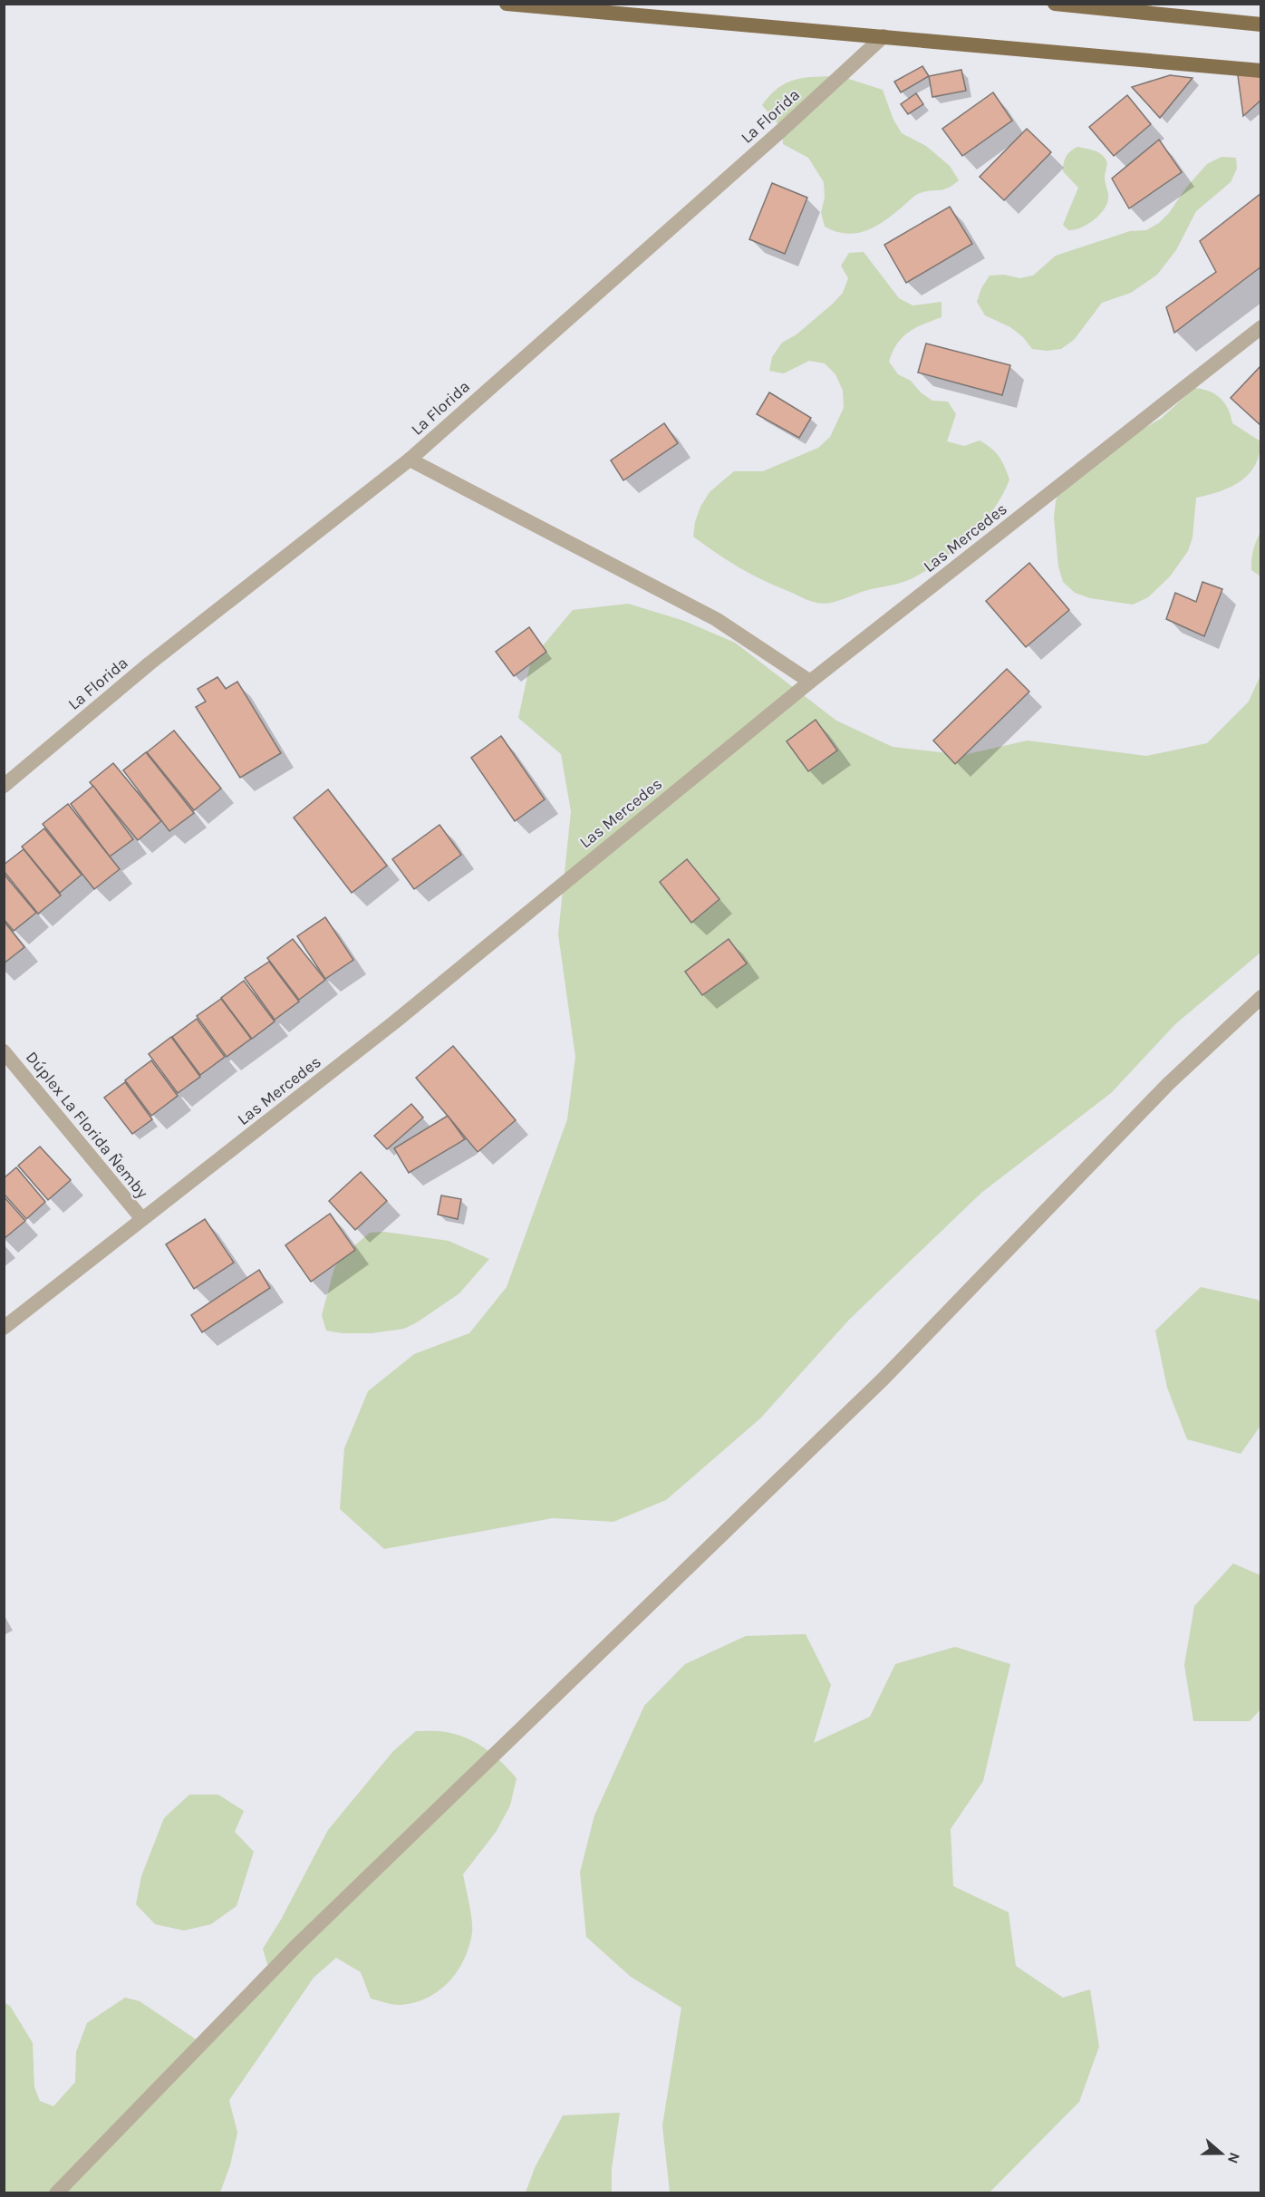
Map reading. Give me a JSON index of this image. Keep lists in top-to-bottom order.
{
  "streets": {
    "street": ["La Florida", "Las Mercedes", "Dúplex La Florida Ñemby"]
  },
  "crossings": [
    ["Las Mercedes", "Dúplex La Florida Ñemby"]
  ],
  "north": "right"
}
